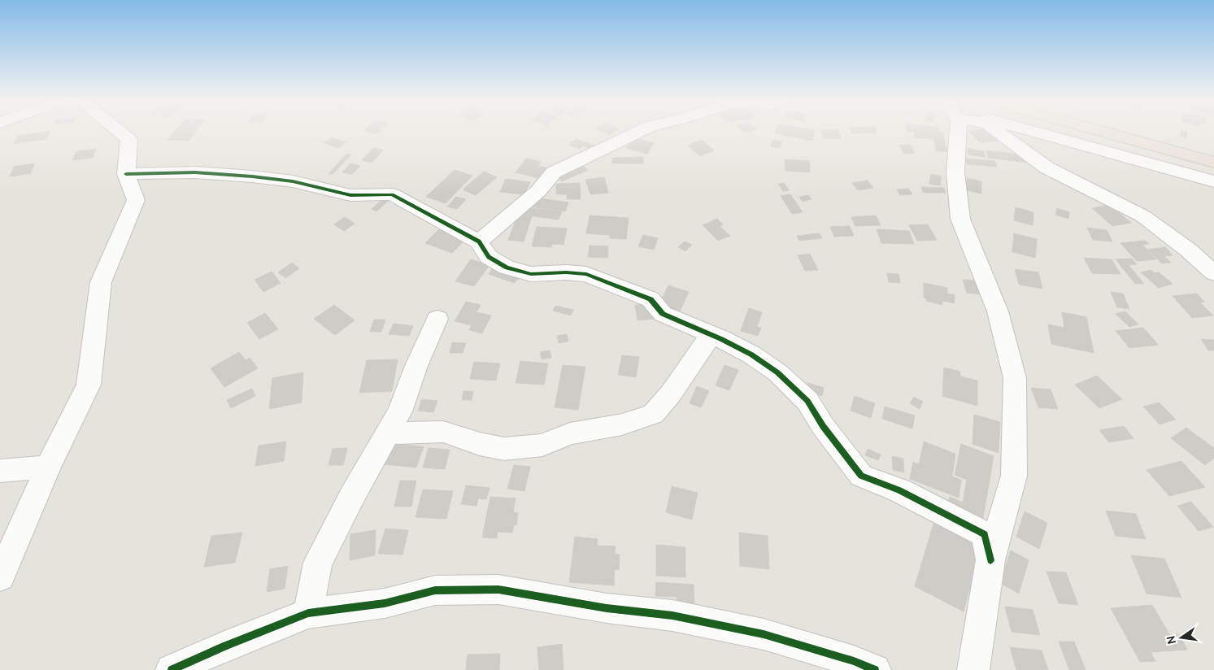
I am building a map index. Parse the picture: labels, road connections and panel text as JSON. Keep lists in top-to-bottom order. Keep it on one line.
{"north":"left"}
